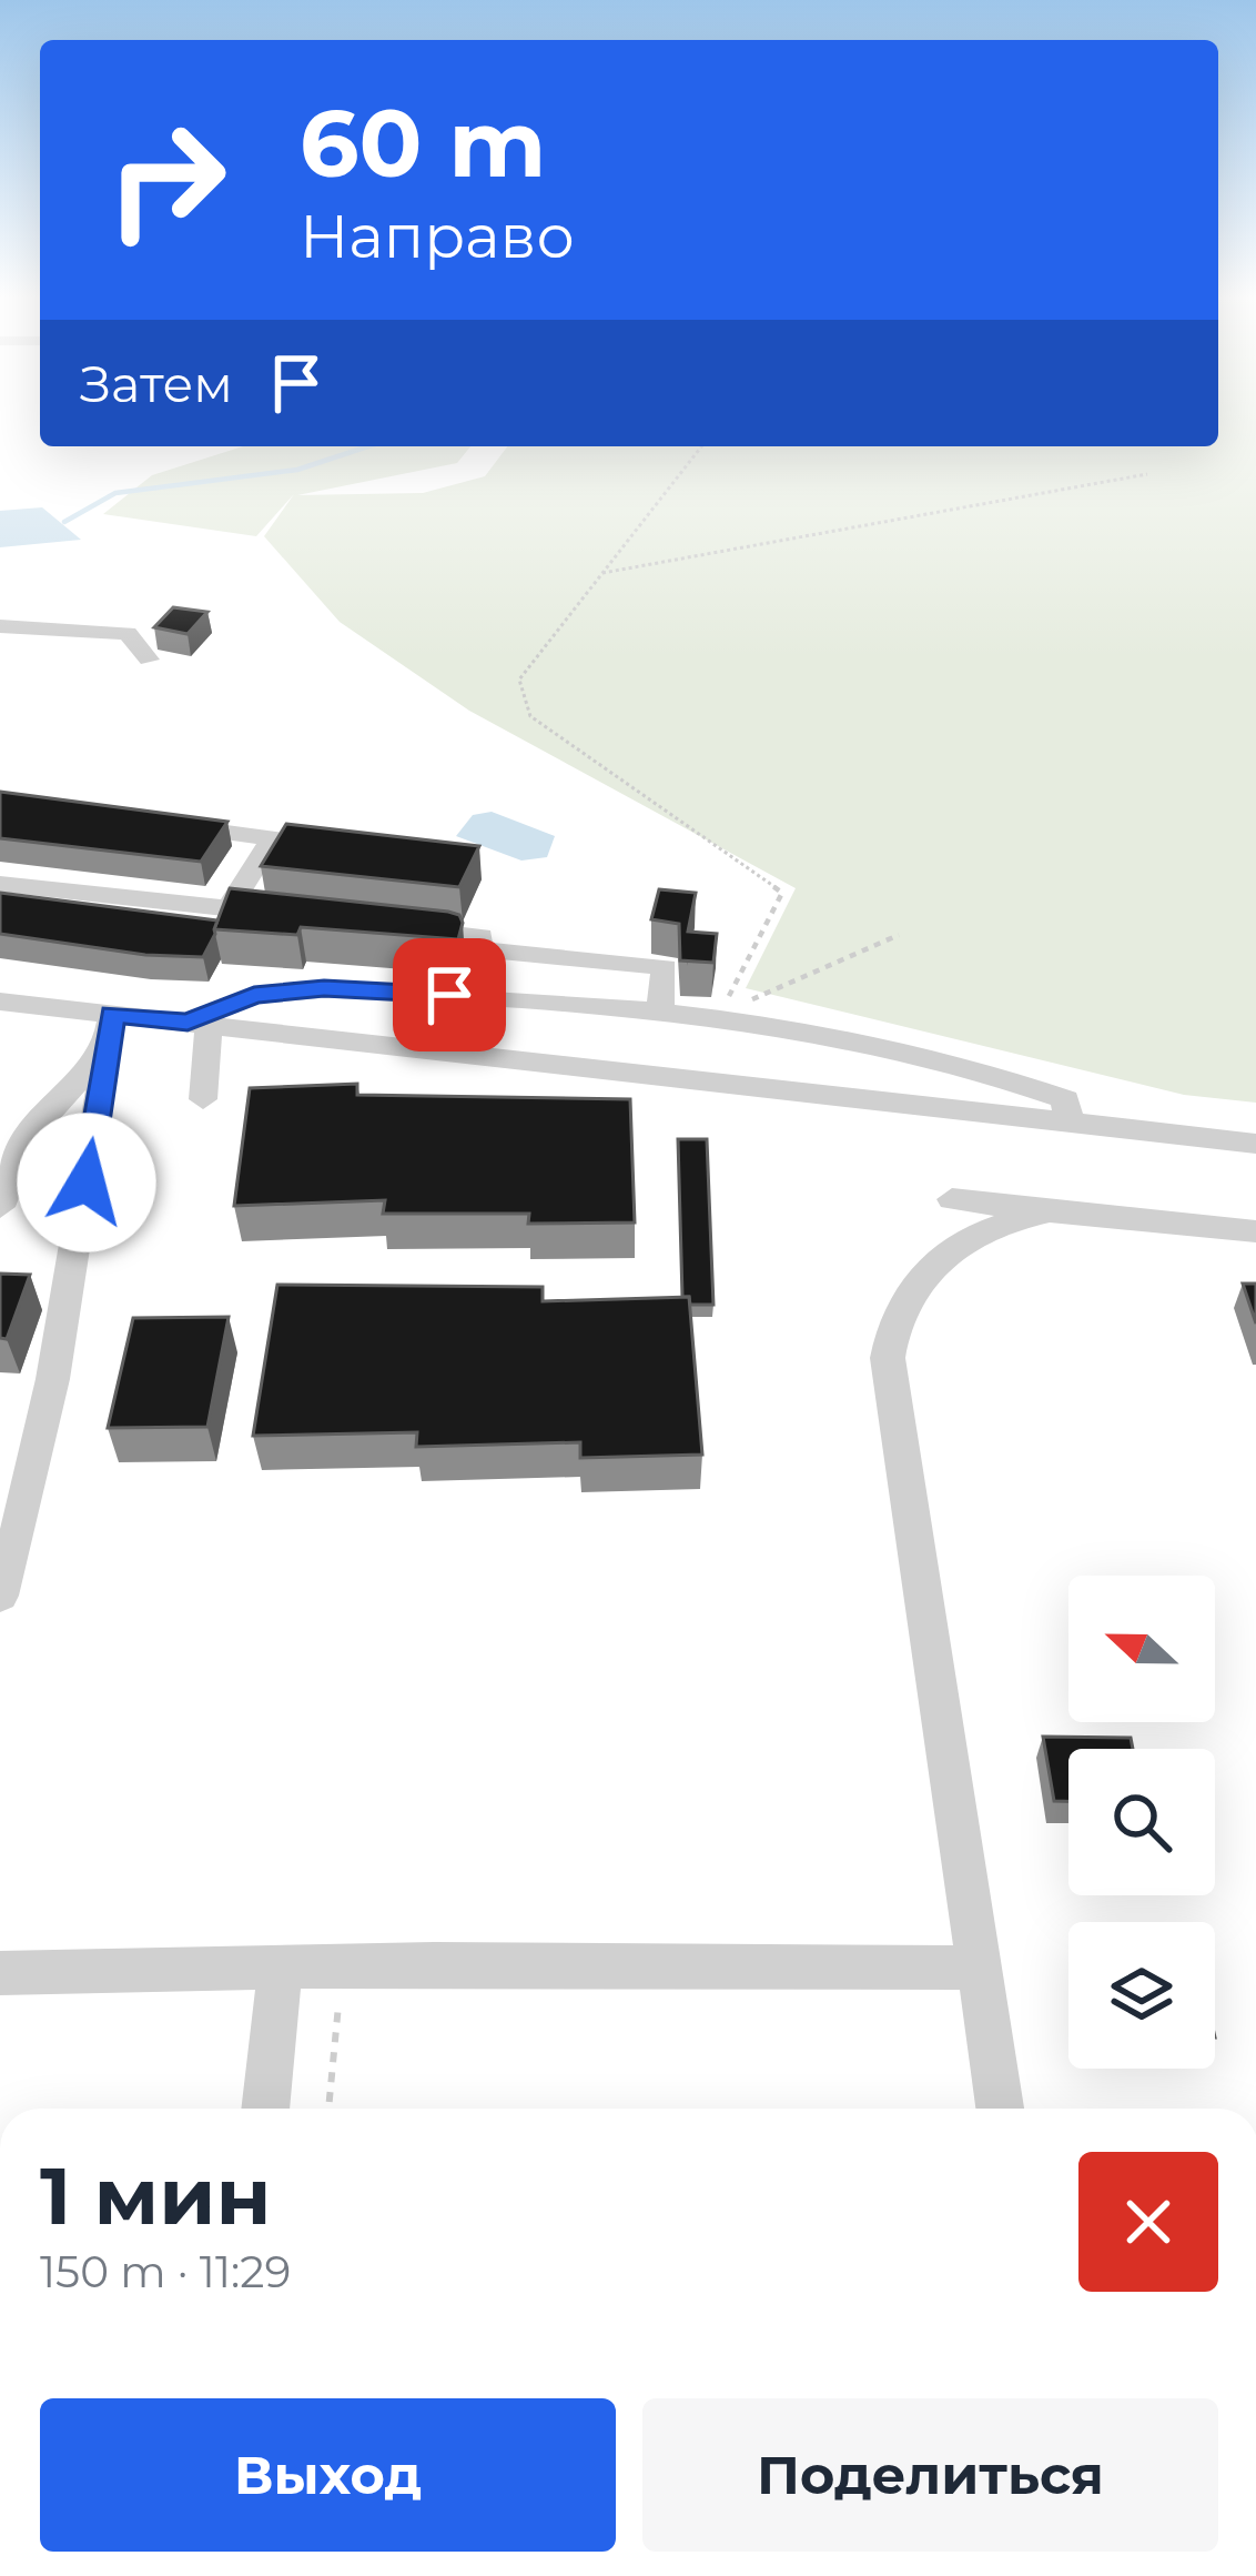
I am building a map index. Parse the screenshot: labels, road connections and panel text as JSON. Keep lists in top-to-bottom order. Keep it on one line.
{"north":"left","page":{"turn":["60 m","Направо"],"then":"Затем","heading":["1 мин","150 m · 11:29"],"buttons":["Выход","Поделиться"]}}
